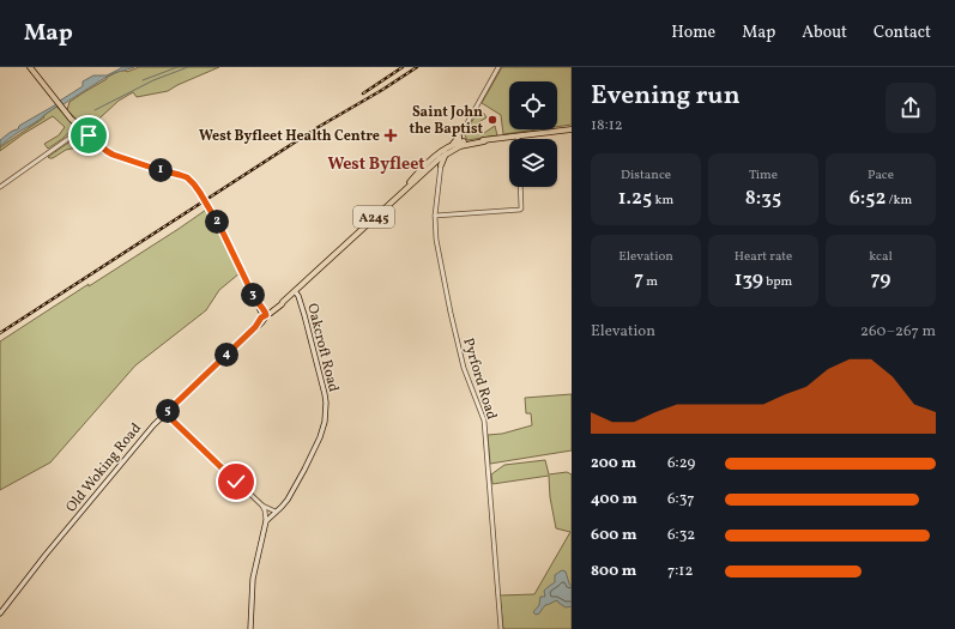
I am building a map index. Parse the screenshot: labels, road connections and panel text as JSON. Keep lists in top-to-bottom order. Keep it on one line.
{"streets":{"main road":["A245","Oakcroft Road","Old Woking Road"],"street":["Pyrford Road"]},"crossings":[["A245","Old Woking Road"],["Oakcroft Road","Old Woking Road"]],"districts":["West Byfleet"],"places":{"other":["Saint John the Baptist"],"health":["West Byfleet Health Centre"]},"page":{"header":"Map","nav":["Home","Map","About","Contact"],"heading":["Evening run","18:12"],"stats":[["Distance","1.25 km"],["Time","8:35"],["Pace","6:52 /km"],["Elevation","7 m"],["Heart rate","139 bpm"],["kcal","79"]],"pins":["1","2","3","4","5"],"chart":["Elevation","260–267 m"],"list":[{"name":"200 m","note":"6:29"},{"name":"400 m","note":"6:37"},{"name":"600 m","note":"6:32"},{"name":"800 m","note":"7:12"}]}}
